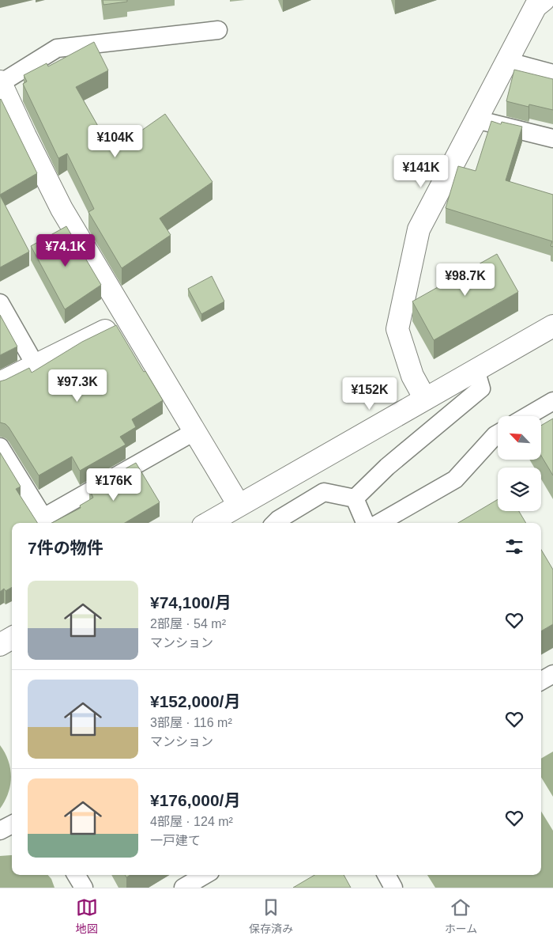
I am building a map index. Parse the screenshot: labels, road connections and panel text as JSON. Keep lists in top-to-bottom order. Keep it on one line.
{"north":"top left","page":{"price":["¥104K","¥141K","¥74.1K","¥98.7K","¥97.3K","¥152K","¥176K"],"heading":"7件の物件","list":[{"name":"¥74,100/月","note":"2部屋 · 54 m² · マンション"},{"name":"¥152,000/月","note":"3部屋 · 116 m² · マンション"},{"name":"¥176,000/月","note":"4部屋 · 124 m² · 一戸建て"}],"tabs":["地図","保存済み","ホーム"]}}
